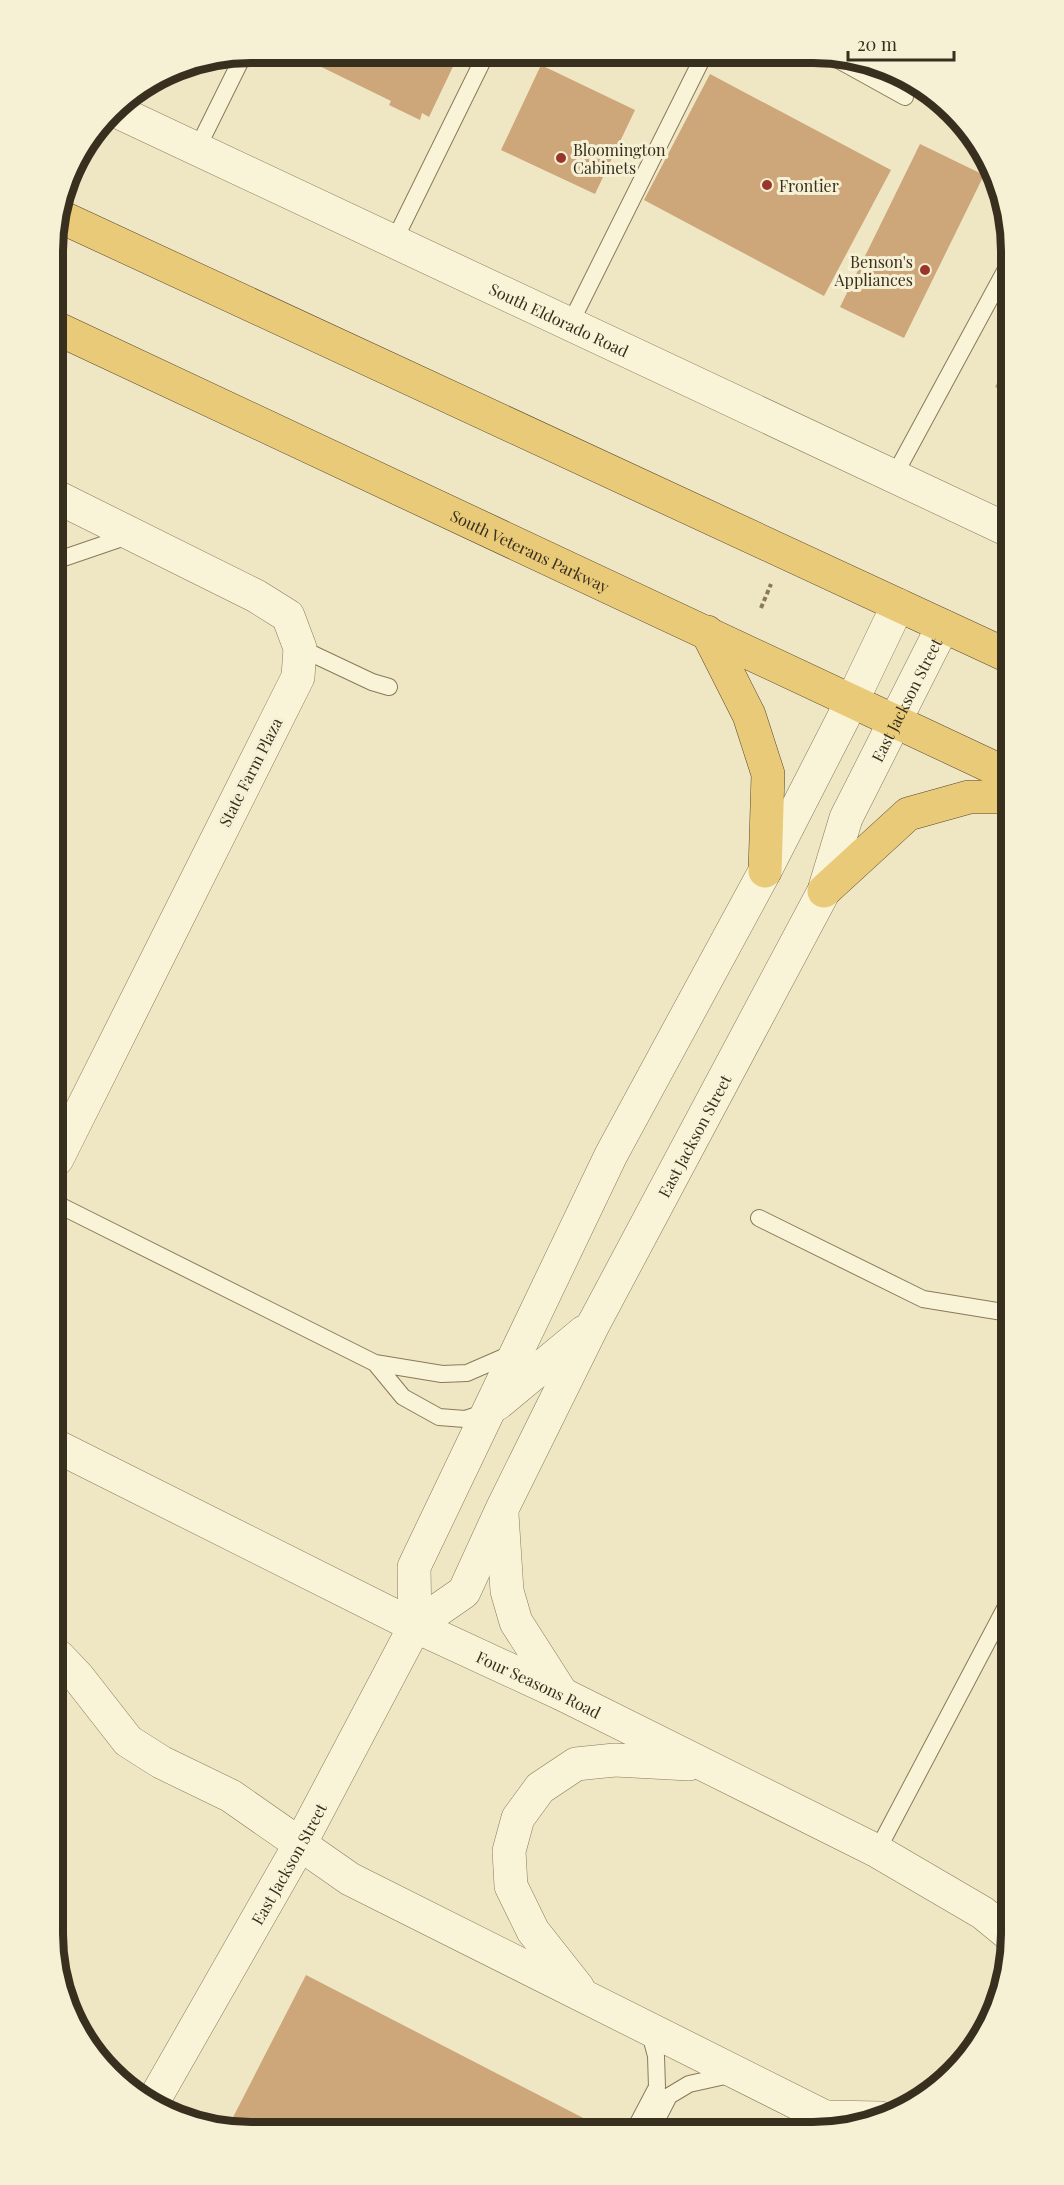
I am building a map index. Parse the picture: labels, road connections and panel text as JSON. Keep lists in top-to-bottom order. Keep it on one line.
{"streets":{"highway":["South Veterans Parkway"],"street":["South Eldorado Road","East Jackson Street","State Farm Plaza","Four Seasons Road"]},"crossings":[["South Veterans Parkway","East Jackson Street"],["East Jackson Street","Four Seasons Road"]],"places":["Bloomington Cabinets","Frontier","Benson's Appliances"],"scale_bar":"20 m"}
